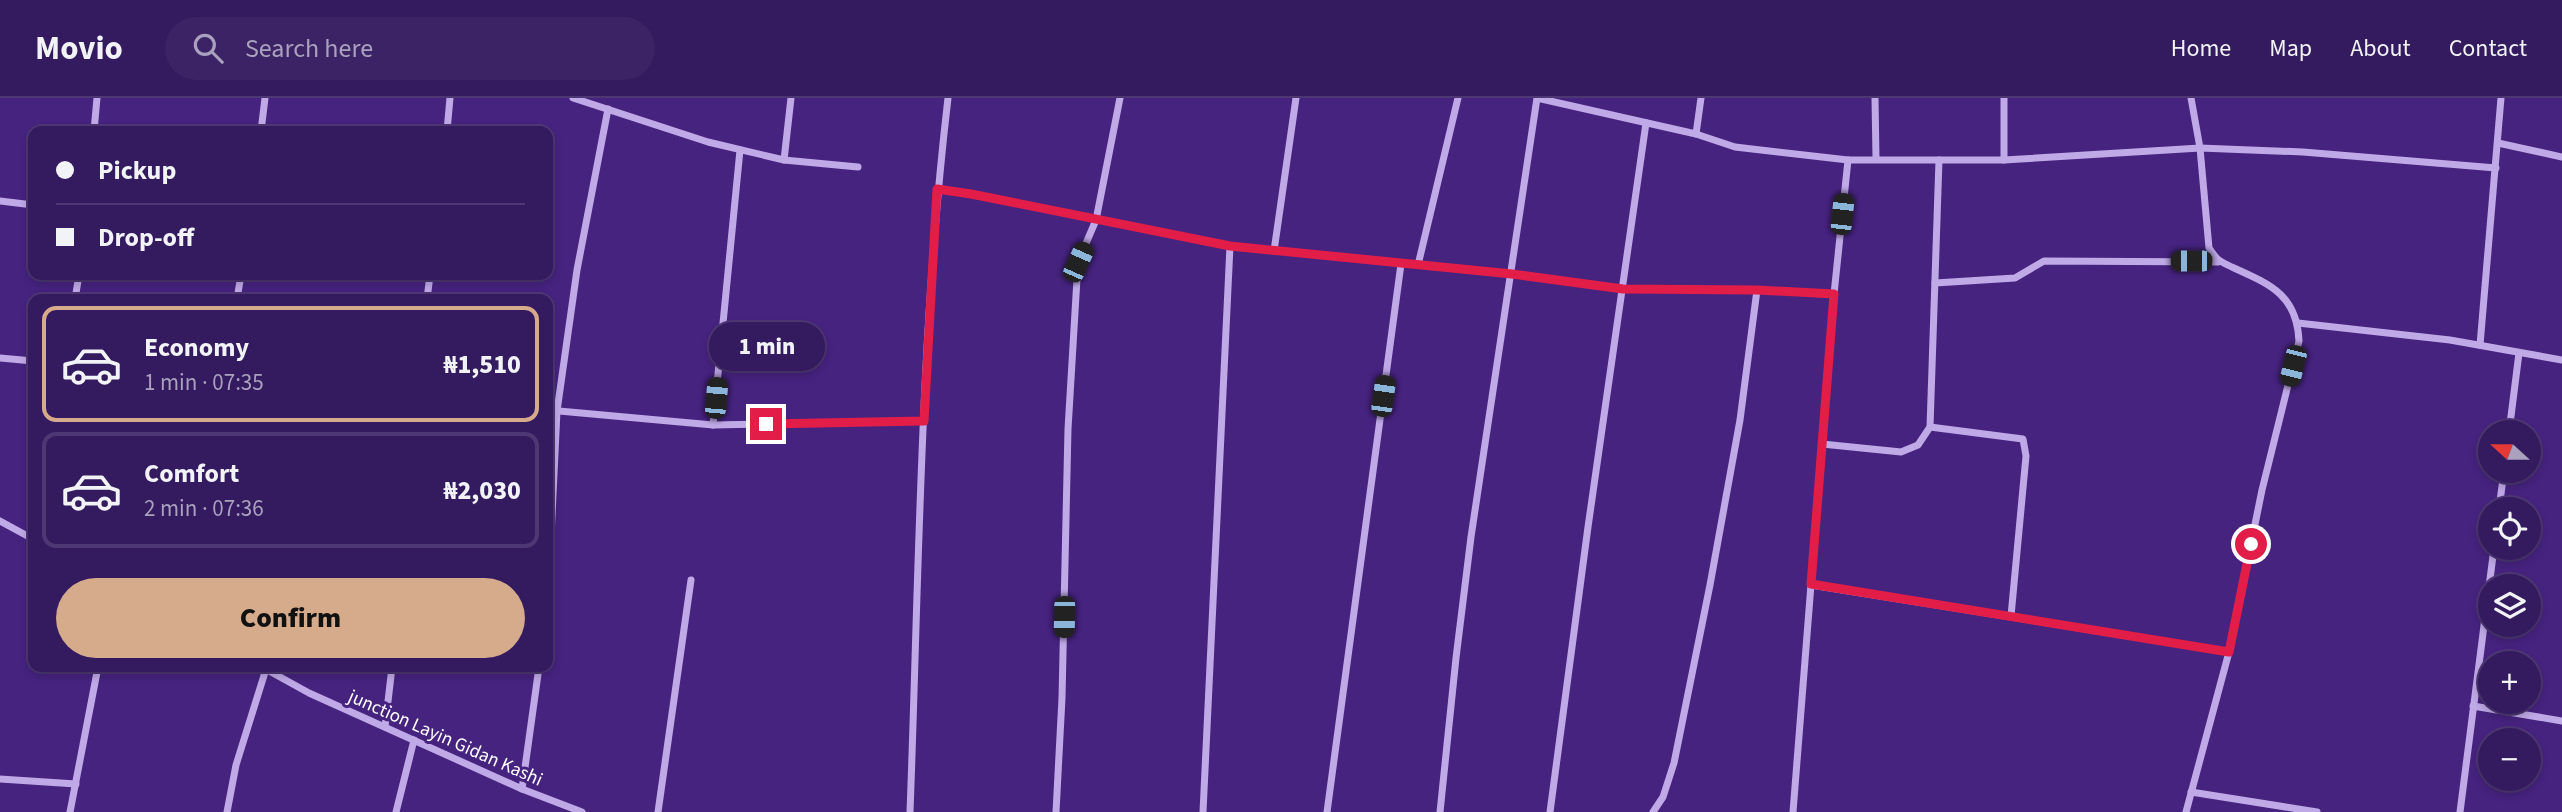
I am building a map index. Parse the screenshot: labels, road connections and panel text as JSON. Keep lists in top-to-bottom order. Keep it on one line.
{"streets":{"street":["junction Layin Gidan Kashi"]},"north":"left","page":{"header":"Movio","search":"Search here","nav":["Home","Map","About","Contact"],"banner":["Pickup","Drop-off"],"list":[{"name":"Economy","note":"1 min · 07:35","value":"₦1,510"},{"name":"Comfort","note":"2 min · 07:36","value":"₦2,030"}],"bubble":"1 min","map_buttons":["+","−"],"buttons":"Confirm"}}
